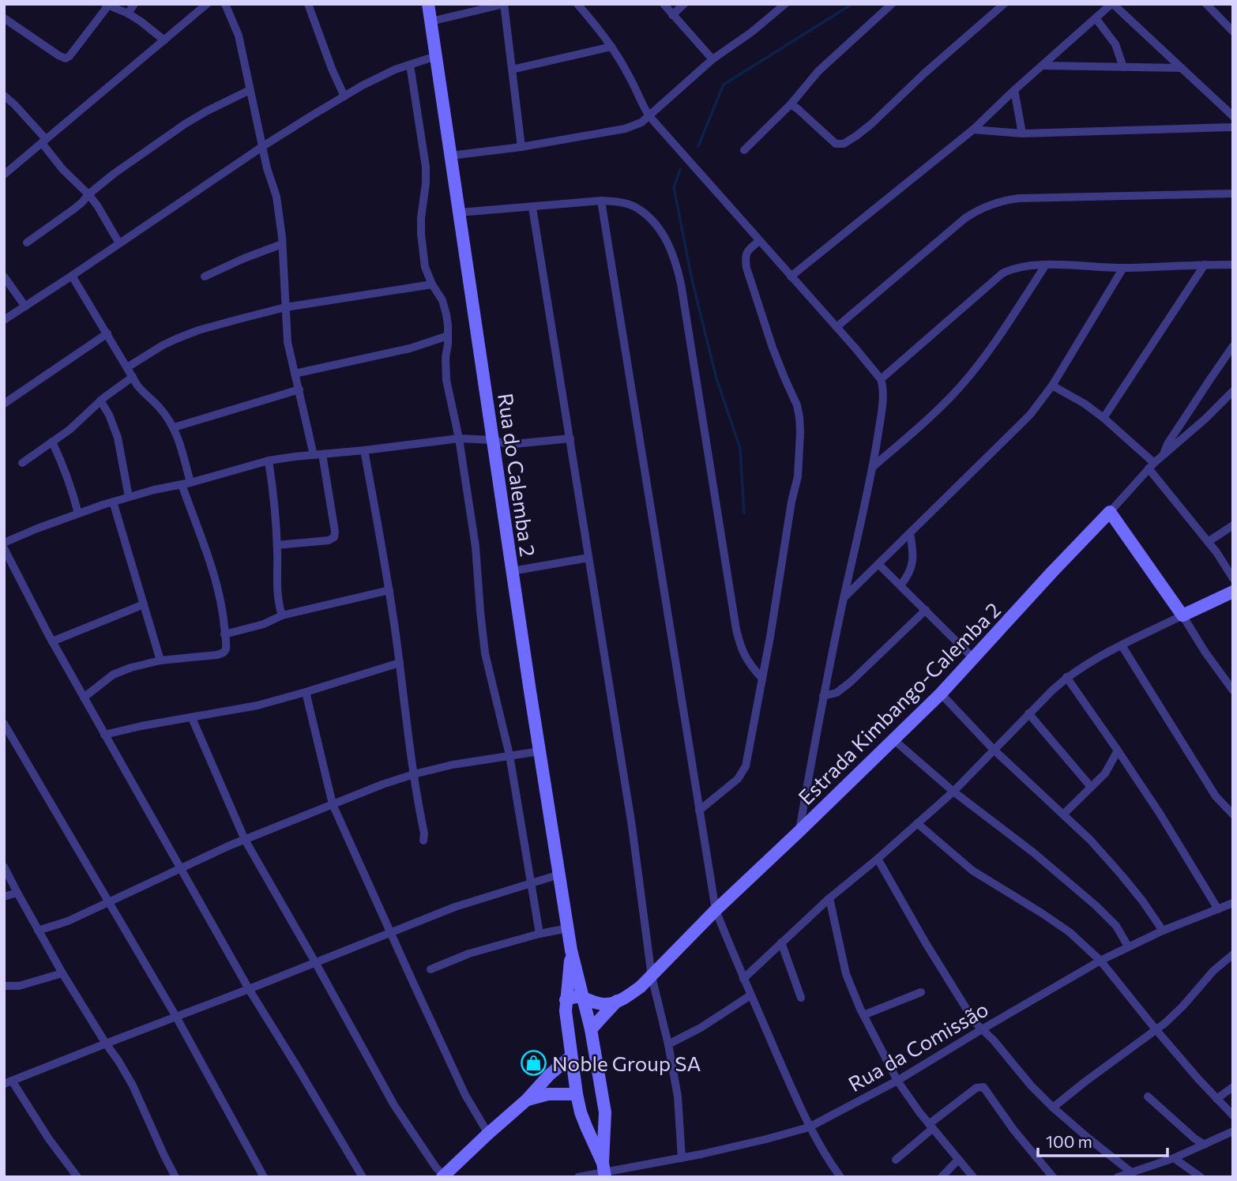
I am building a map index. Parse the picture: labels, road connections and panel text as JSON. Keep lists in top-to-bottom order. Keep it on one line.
{"streets":{"main road":["Rua do Calemba 2","Estrada Kimbango-Calemba 2"],"street":["Rua da Comissão"]},"crossings":[["Rua do Calemba 2","Estrada Kimbango-Calemba 2"],["Rua do Calemba 2","Rua da Comissão"]],"places":{"shop":["Noble Group SA"]},"scale_bar":"100 m"}
